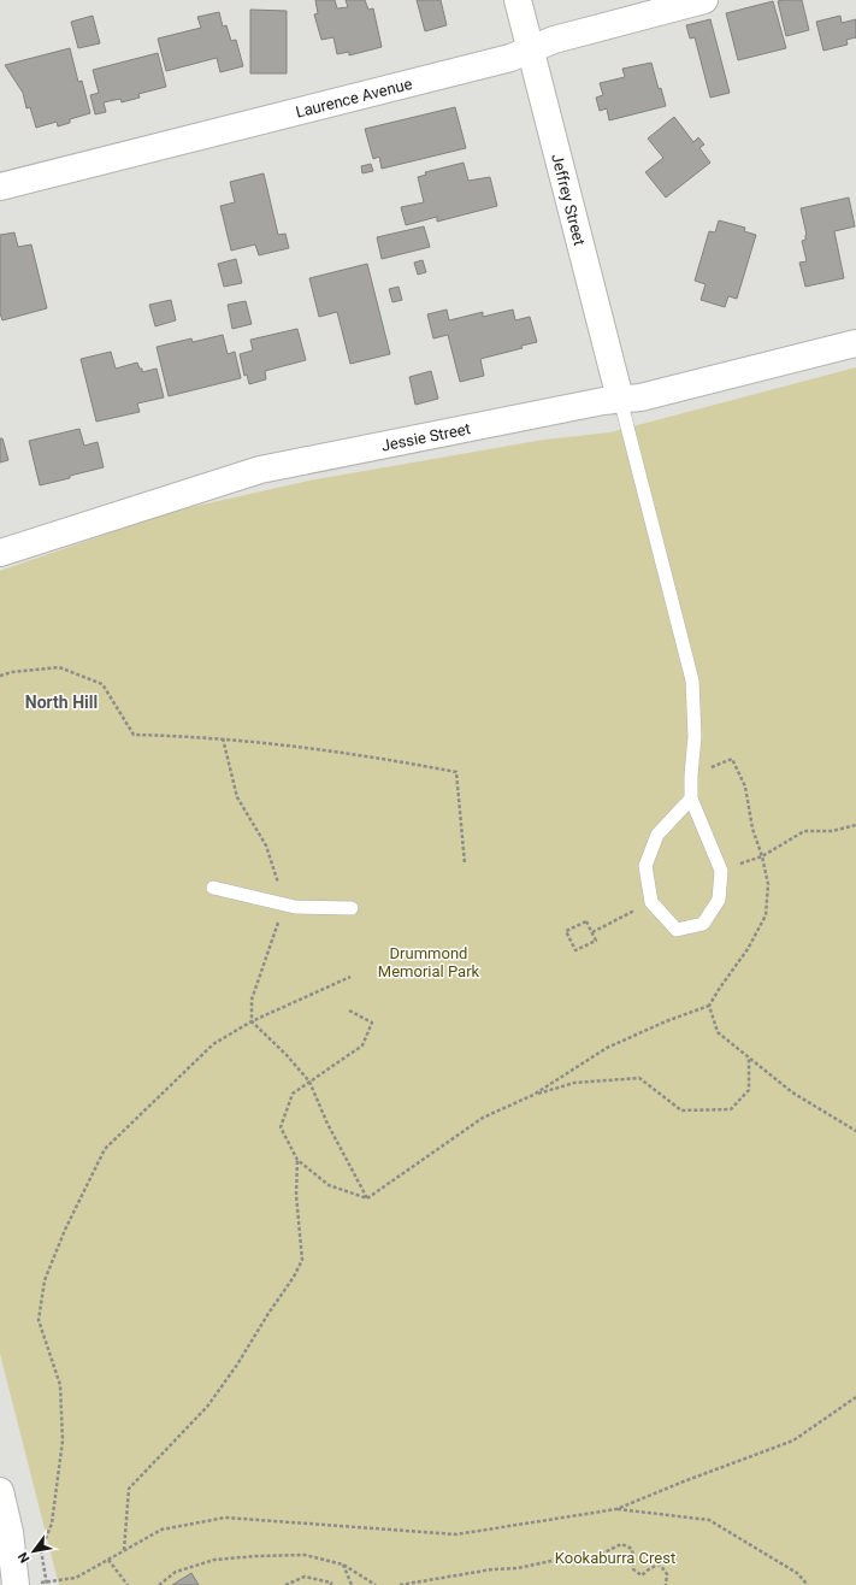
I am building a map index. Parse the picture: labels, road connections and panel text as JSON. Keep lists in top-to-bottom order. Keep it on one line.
{"streets":{"street":["Laurence Avenue","Jeffrey Street","Jessie Street"]},"crossings":[["Laurence Avenue","Jeffrey Street"],["Jeffrey Street","Jessie Street"]],"districts":["North Hill"],"parks":["Drummond Memorial Park","Kookaburra Crest"],"north":"bottom left"}
